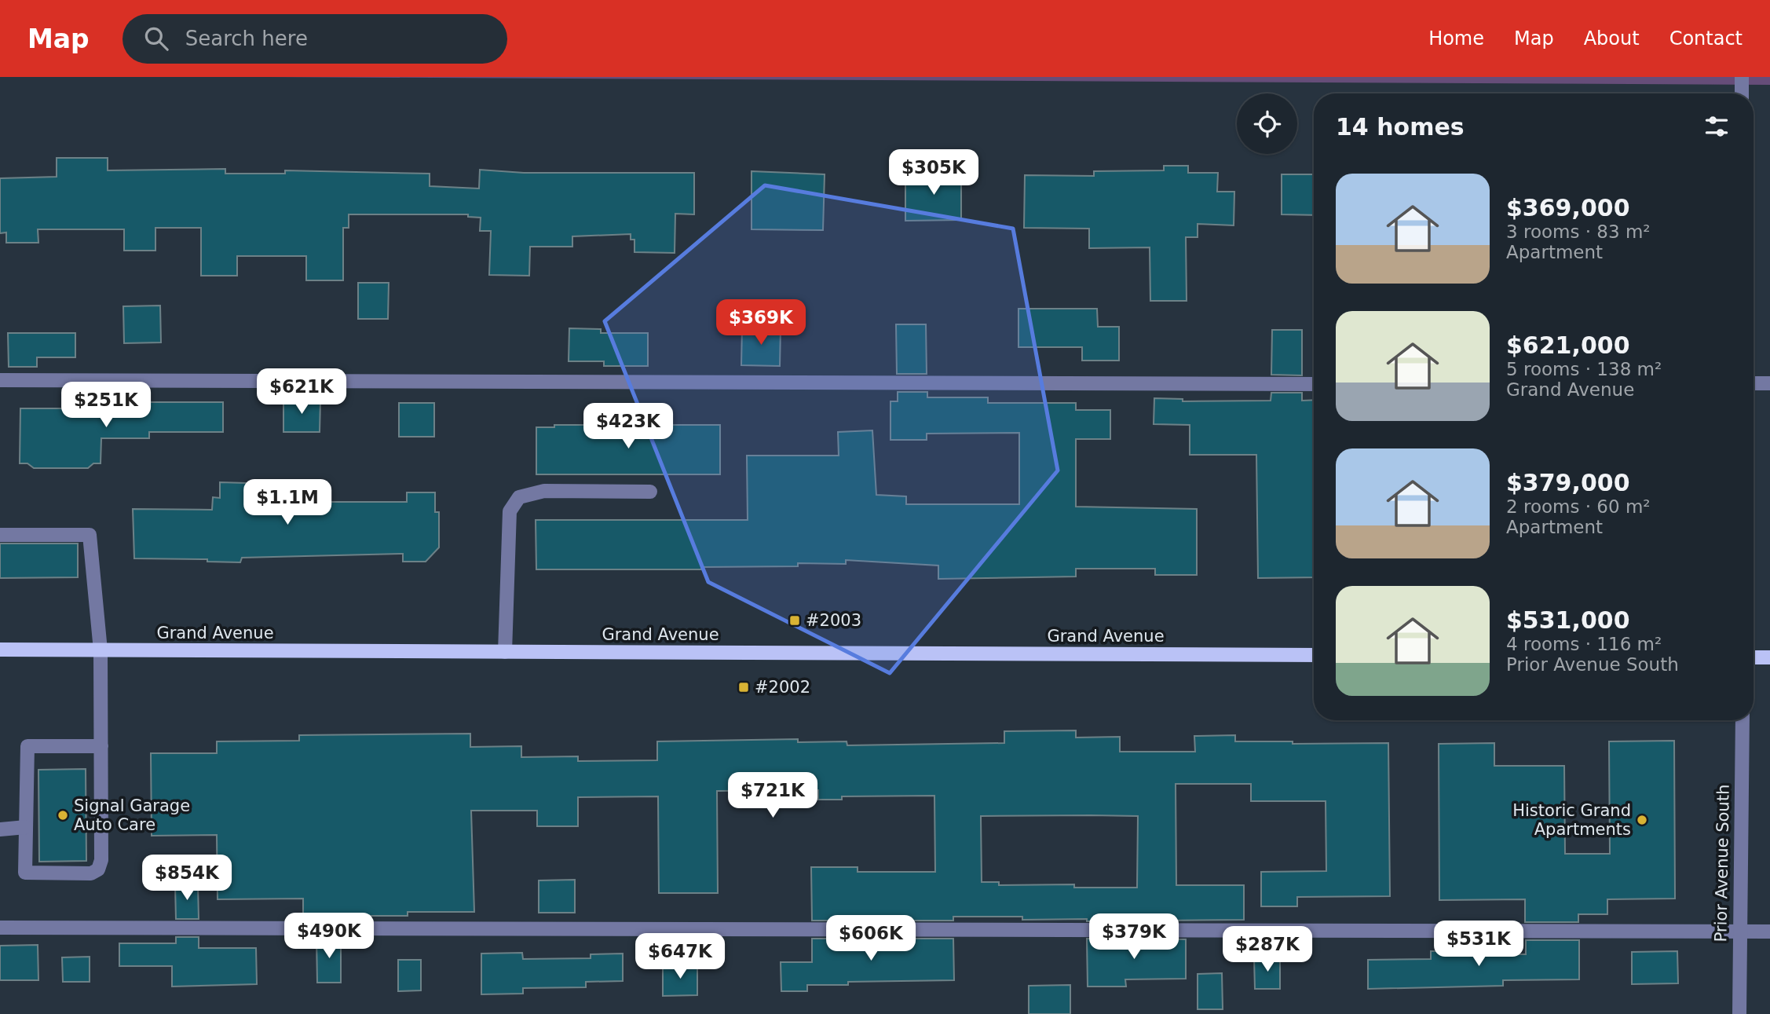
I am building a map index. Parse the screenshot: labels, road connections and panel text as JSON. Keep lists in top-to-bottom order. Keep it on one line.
{"streets":{"main road":["Grand Avenue"],"street":["Prior Avenue South"]},"places":{"transit":["#2003","#2002"],"other":["Signal Garage Auto Care","Historic Grand Apartments"]},"page":{"header":"Map","search":"Search here","nav":["Home","Map","About","Contact"],"heading":"14 homes","price":["$305K","$369K","$621K","$251K","$423K","$1.1M","$721K","$854K","$490K","$379K","$606K","$531K","$287K","$647K"],"list":[{"name":"$369,000","note":"3 rooms · 83 m² · Apartment"},{"name":"$621,000","note":"5 rooms · 138 m² · Grand Avenue"},{"name":"$379,000","note":"2 rooms · 60 m² · Apartment"},{"name":"$531,000","note":"4 rooms · 116 m² · Prior Avenue South"}]}}
